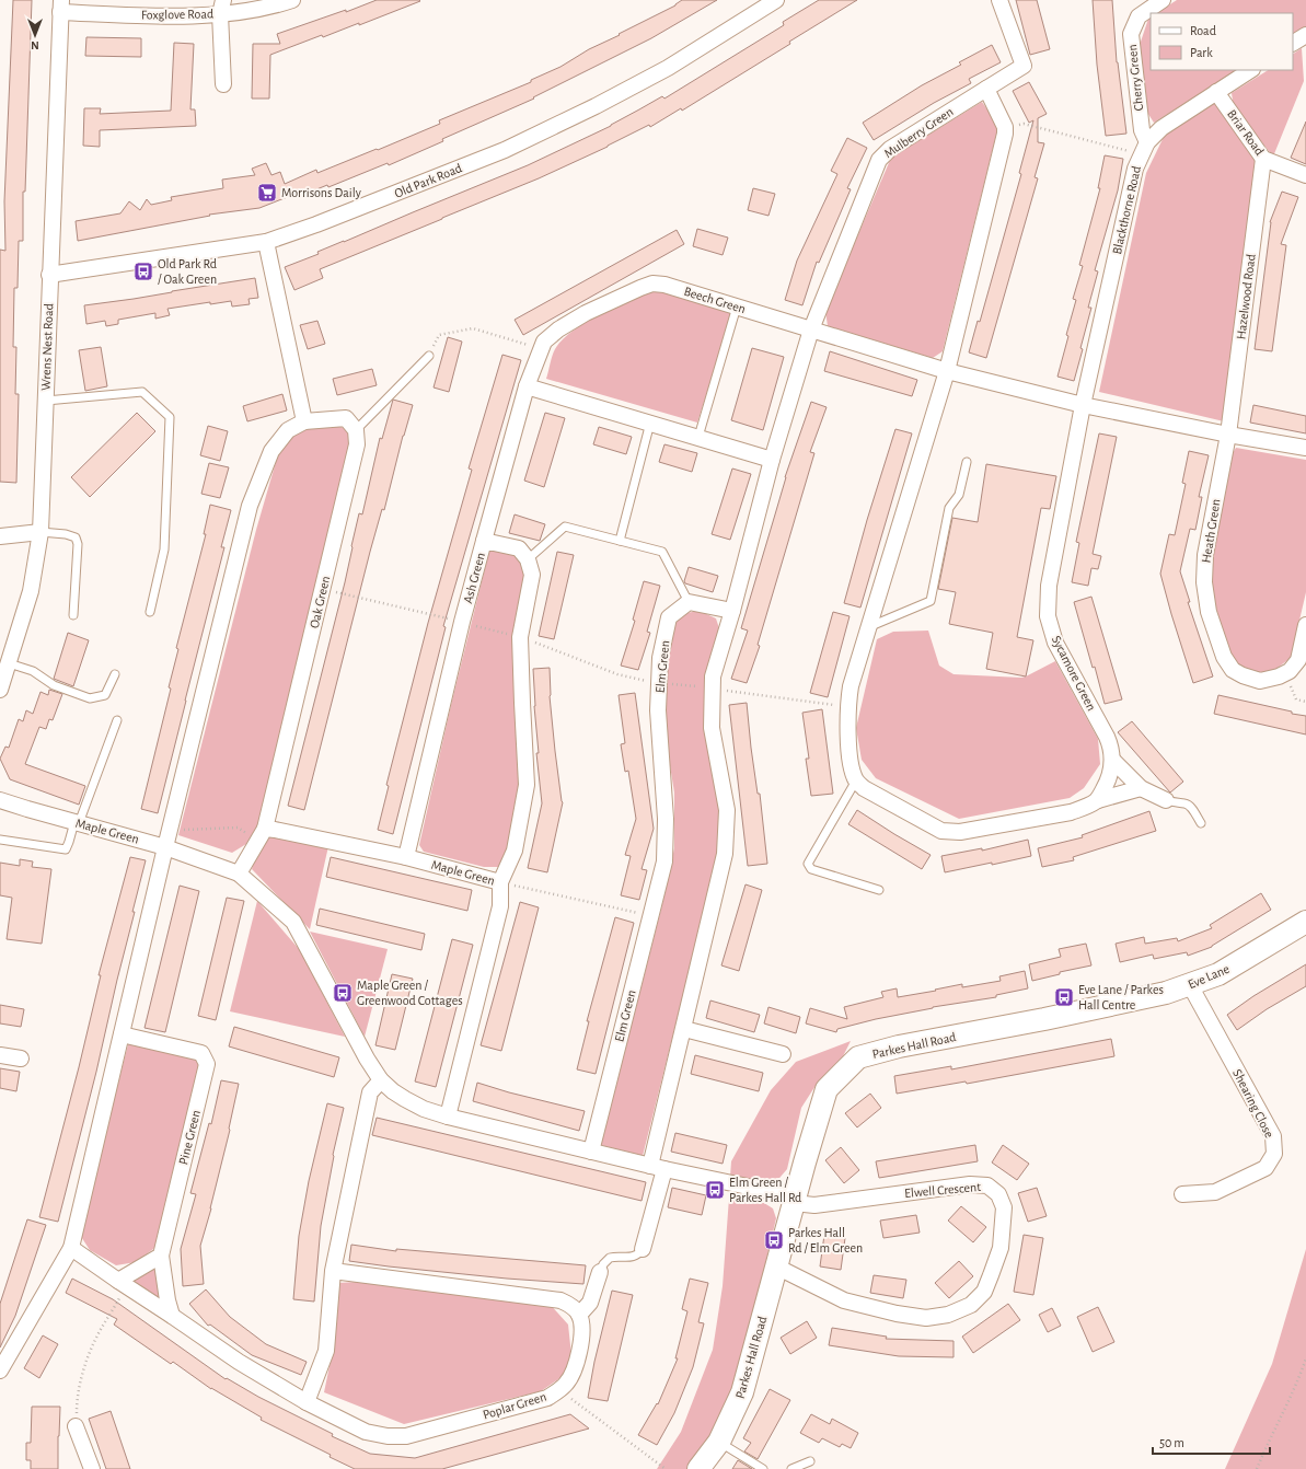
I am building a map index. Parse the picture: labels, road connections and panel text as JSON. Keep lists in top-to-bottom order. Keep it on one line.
{"streets":{"street":["Foxglove Road","Cherry Green","Mulberry Green","Briar Road","Old Park Road","Blackthorne Road","Hazelwood Road","Beech Green","Wrens Nest Road","Heath Green","Ash Green","Oak Green","Elm Green","Sycamore Green","Maple Green","Eve Lane","Parkes Hall Road","Shearing Close","Pine Green","Elwell Crescent","Poplar Green"]},"crossings":[["Foxglove Road","Wrens Nest Road"],["Cherry Green","Blackthorne Road"],["Mulberry Green","Beech Green"],["Briar Road","Blackthorne Road"],["Briar Road","Hazelwood Road"],["Old Park Road","Wrens Nest Road"],["Blackthorne Road","Sycamore Green"],["Hazelwood Road","Heath Green"],["Beech Green","Ash Green"],["Ash Green","Maple Green"],["Oak Green","Maple Green"],["Elm Green","Maple Green"],["Eve Lane","Parkes Hall Road"],["Eve Lane","Shearing Close"],["Parkes Hall Road","Elwell Crescent"]],"places":{"supermarket":["Morrisons Daily"],"bus stop":["Old Park Rd / Oak Green","Maple Green / Greenwood Cottages","Eve Lane / Parkes Hall Centre","Elm Green / Parkes Hall Rd","Parkes Hall Rd / Elm Green"]},"legend":["Road","Park"],"scale_bar":"50 m","north":"bottom"}
